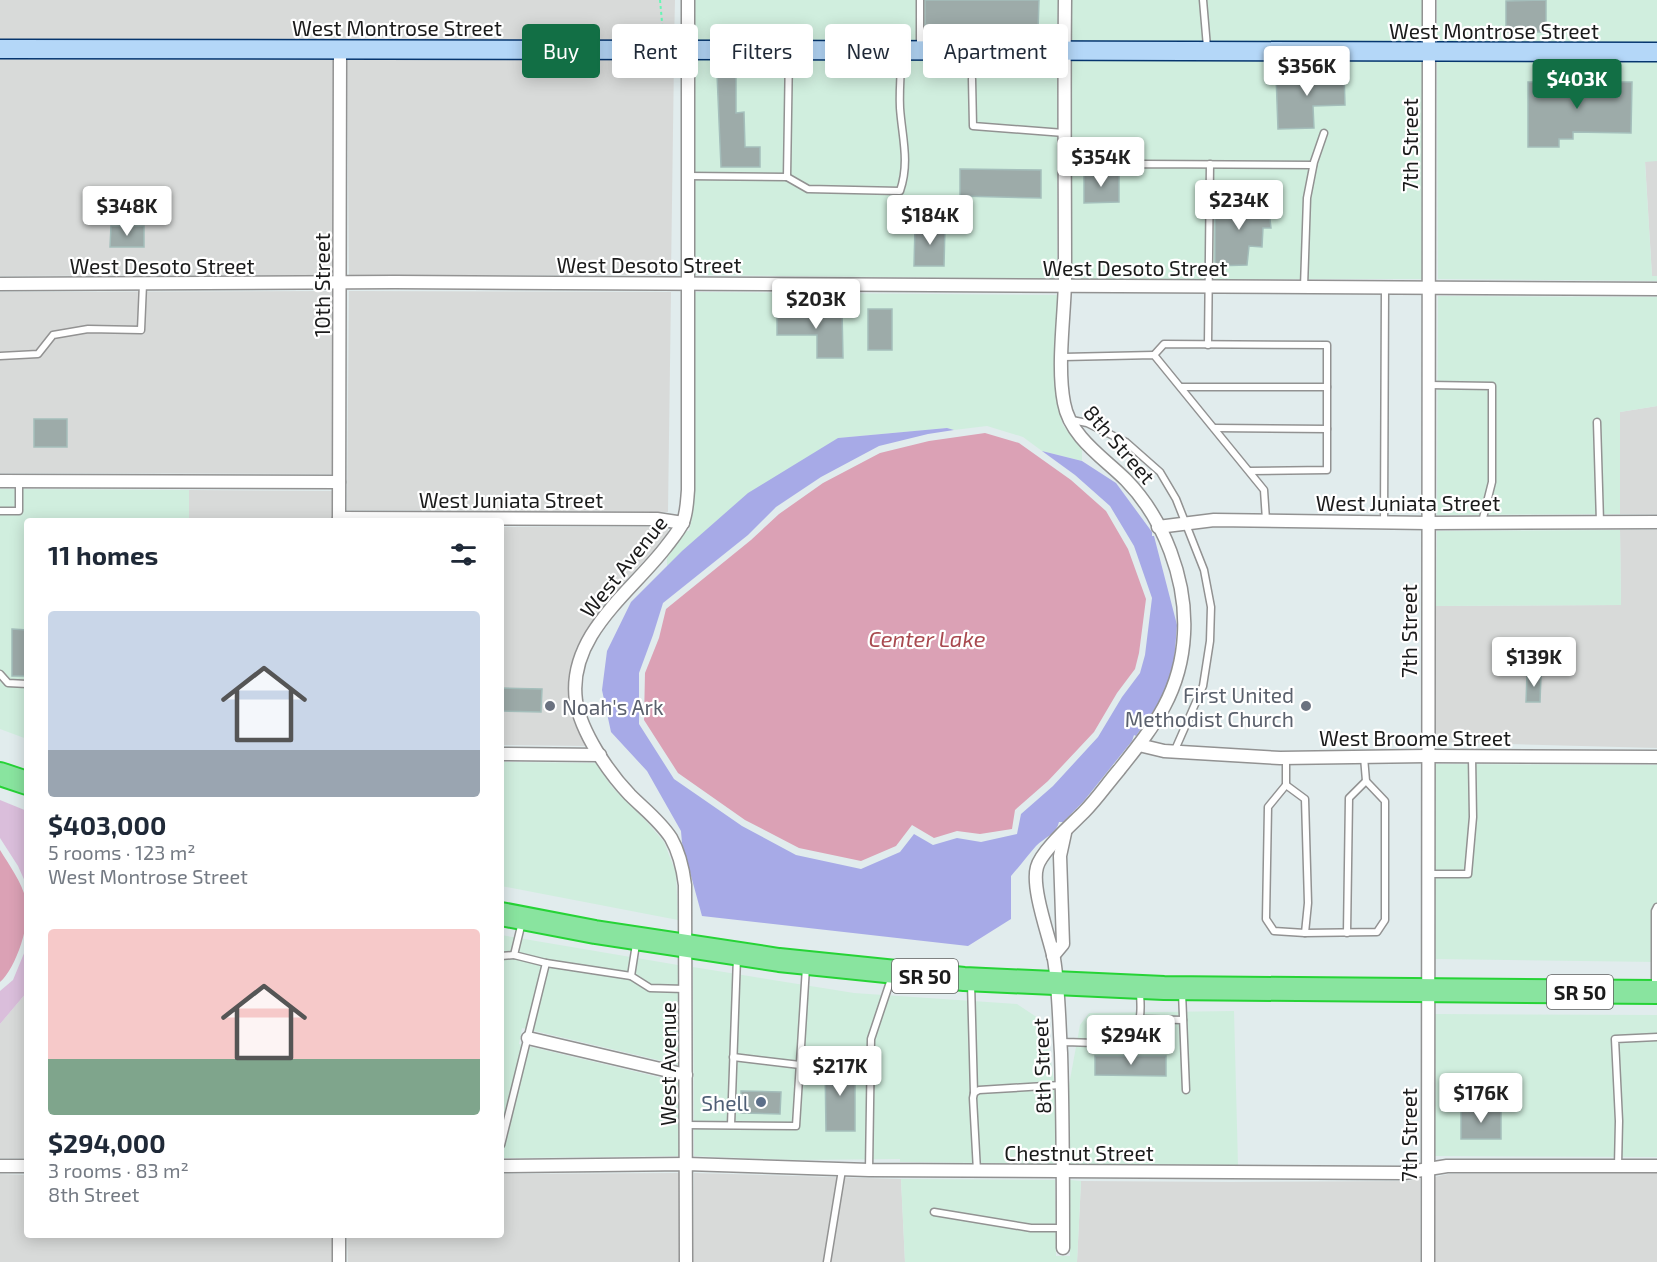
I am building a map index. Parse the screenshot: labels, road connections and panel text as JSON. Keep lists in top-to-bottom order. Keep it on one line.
{"streets":{"highway":["SR 50"],"street":["West Montrose Street","7th Street","West Desoto Street","10th Street","8th Street","West Juniata Street","West Avenue","West Broome Street","Chestnut Street"]},"crossings":[["West Montrose Street","7th Street"],["West Montrose Street","10th Street"],["7th Street","West Desoto Street"],["7th Street","West Juniata Street"],["7th Street","West Broome Street"],["7th Street","SR 50"],["7th Street","Chestnut Street"],["West Desoto Street","10th Street"],["West Desoto Street","8th Street"],["West Desoto Street","West Avenue"],["8th Street","West Juniata Street"],["8th Street","West Broome Street"],["8th Street","SR 50"],["8th Street","Chestnut Street"],["West Juniata Street","West Avenue"],["West Avenue","SR 50"],["West Avenue","Chestnut Street"]],"water":["Center Lake"],"places":["Noah's Ark","First United Methodist Church","Shell"],"page":{"chip":["Buy","Rent","Filters","New","Apartment"],"price":["$356K","$403K","$354K","$234K","$348K","$184K","$203K","$139K","$294K","$217K","$176K"],"heading":"11 homes","list":[{"name":"$403,000","note":"5 rooms · 123 m² · West Montrose Street"},{"name":"$294,000","note":"3 rooms · 83 m² · 8th Street"}]}}
